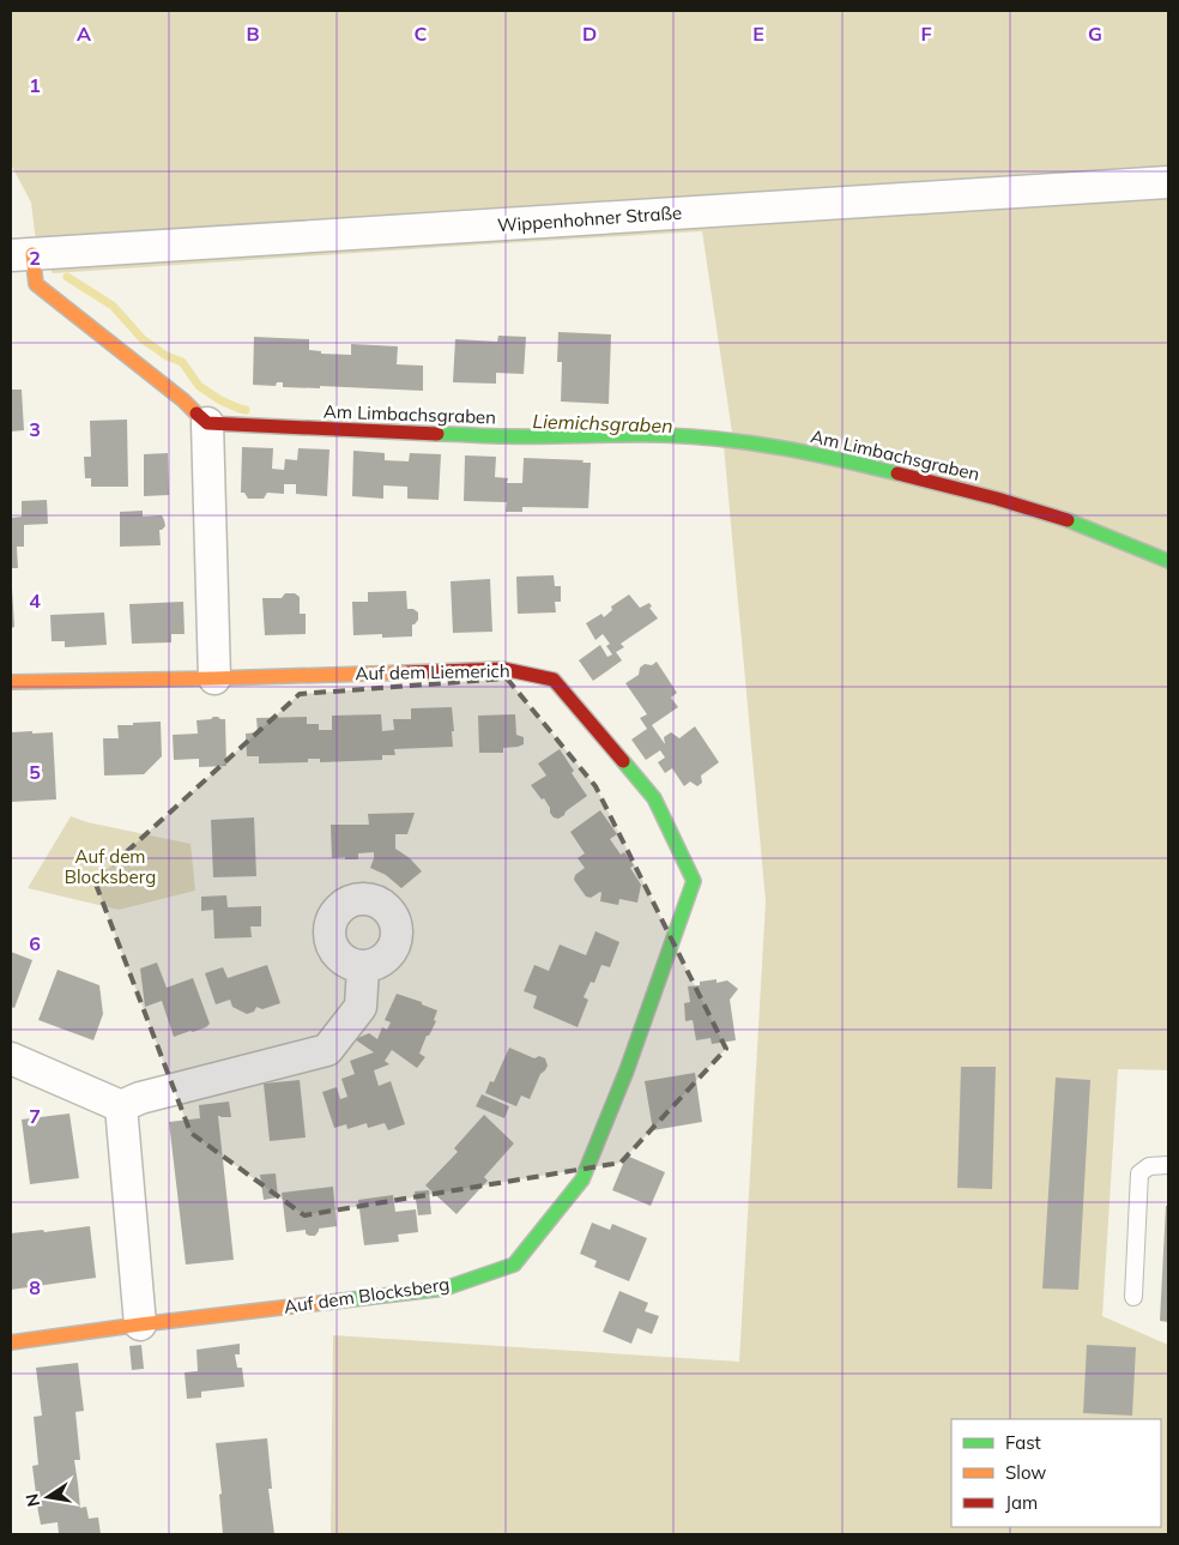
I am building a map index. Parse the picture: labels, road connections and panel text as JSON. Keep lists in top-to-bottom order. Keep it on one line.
{"streets":{"street":["Wippenhohner Straße","Am Limbachsgraben","Auf dem Liemerich","Auf dem Blocksberg"]},"crossings":[["Auf dem Liemerich","Auf dem Blocksberg"]],"water":["Liemichsgraben"],"parks":["Auf dem Blocksberg"],"legend":["Fast","Slow","Jam"],"north":"left","grid":{"columns":["A","B","C","D","E","F","G"],"rows":["1","2","3","4","5","6","7","8"]}}
